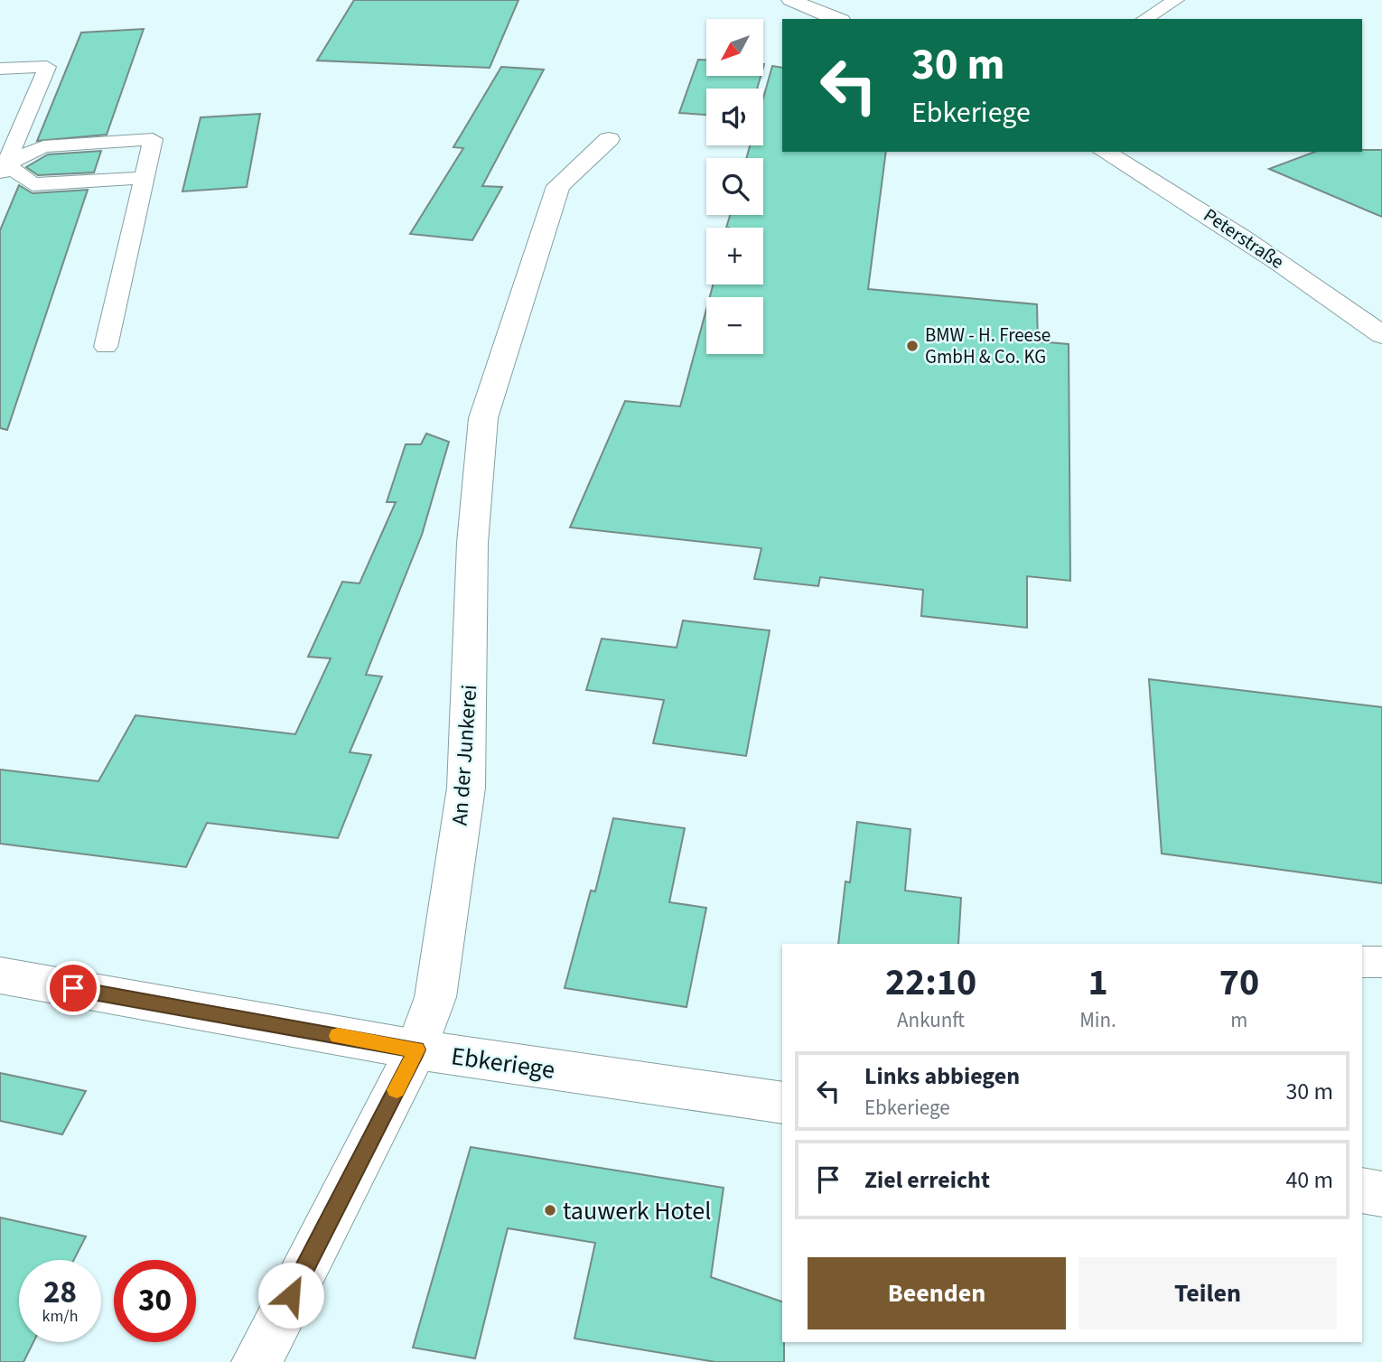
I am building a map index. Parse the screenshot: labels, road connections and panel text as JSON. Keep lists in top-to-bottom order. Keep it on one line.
{"streets":{"street":["Peterstraße","An der Junkerei","Ebkeriege"]},"crossings":[["An der Junkerei","Ebkeriege"]],"places":["BMW - H. Freese GmbH & Co. KG","tauwerk Hotel"],"north":"bottom left","page":{"map_buttons":["+","−"],"turn":["30 m","Ebkeriege"],"eta":["22:10","Ankunft","1","Min.","70","m"],"list":[{"name":"Links abbiegen","note":"Ebkeriege","value":"30 m"},{"name":"Ziel erreicht","value":"40 m"}],"buttons":["Beenden","Teilen"],"speed":"28 km/h","limit":"30"}}
